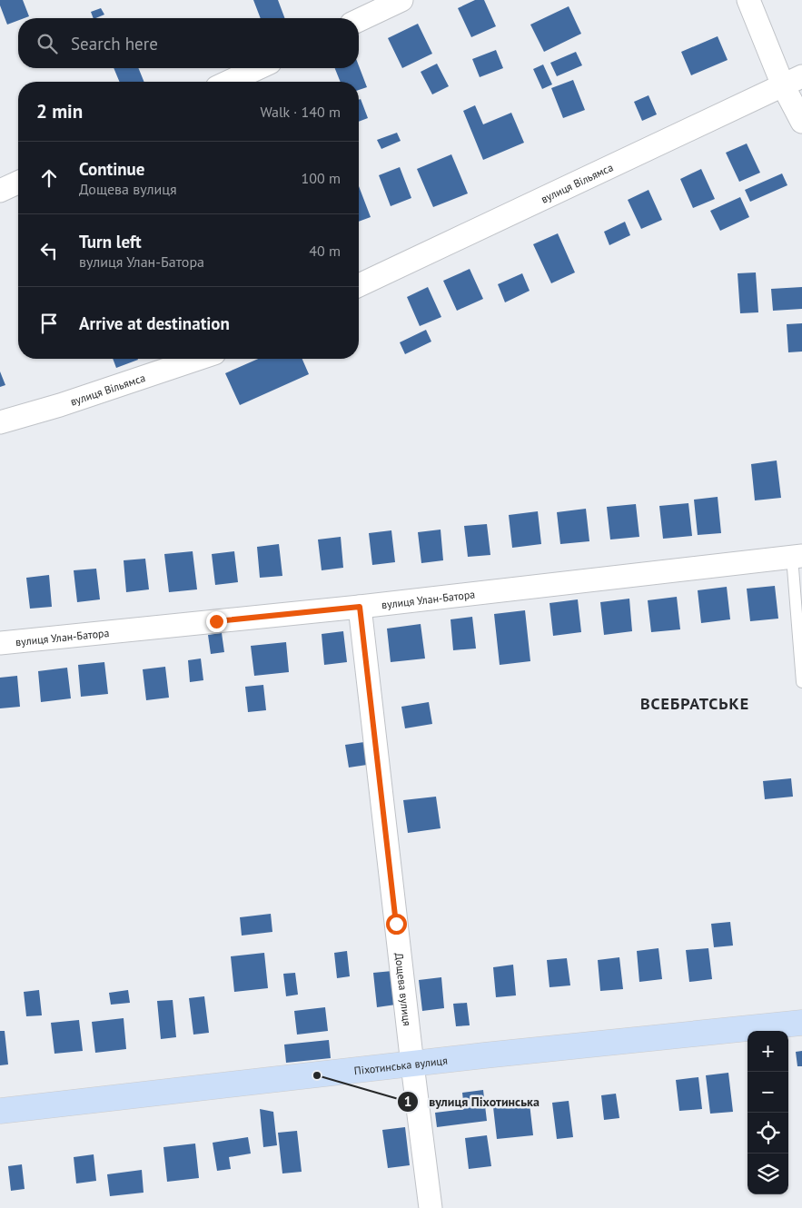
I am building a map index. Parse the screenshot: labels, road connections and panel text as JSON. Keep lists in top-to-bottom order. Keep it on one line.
{"streets":{"main road":["Піхотинська вулиця"],"street":["вулиця Вільямса","вулиця Улан-Батора","Дощева вулиця"]},"crossings":[["вулиця Улан-Батора","Дощева вулиця"],["Дощева вулиця","Піхотинська вулиця"]],"districts":["ВСЕБРАТСЬКЕ"],"places":["вулиця Піхотинська"],"page":{"search":"Search here","heading":["2 min","Walk · 140 m"],"list":[["Continue","Дощева вулиця","100 m"],["Turn left","вулиця Улан-Батора","40 m"],"Arrive at destination"],"map_buttons":["+","−"]}}
